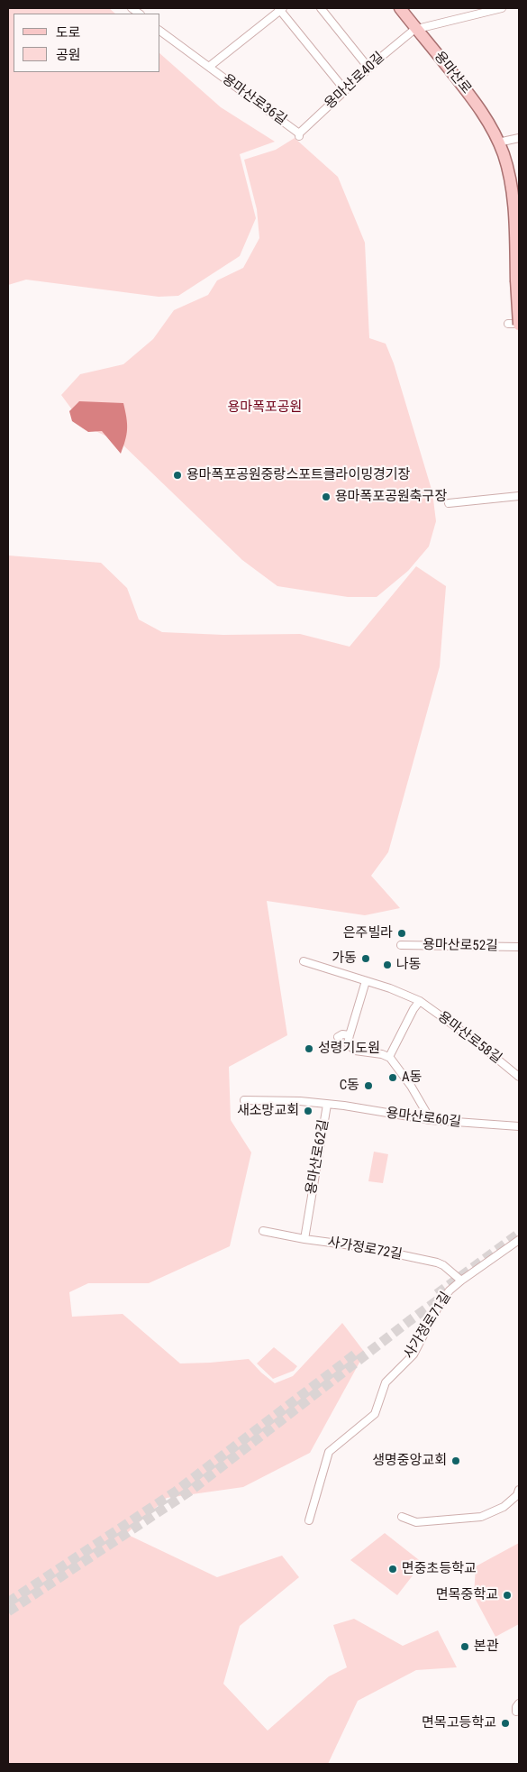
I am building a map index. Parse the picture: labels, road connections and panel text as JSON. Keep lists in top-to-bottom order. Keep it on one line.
{"streets":{"main road":["용마산로"],"street":["용마산로40길","용마산로36길","용마산로52길","용마산로58길","용마산로60길","용마산로62길","사가정로72길","사가정로71길"]},"crossings":[["용마산로","용마산로40길"],["용마산로40길","용마산로36길"],["용마산로60길","용마산로62길"],["용마산로62길","사가정로72길"],["사가정로72길","사가정로71길"]],"parks":["용마폭포공원"],"places":["용마폭포공원중랑스포트클라이밍경기장","용마폭포공원축구장","은주빌라","가동","나동","성령기도원","A동","C동","새소망교회","생명중앙교회","면중초등학교","면목중학교","본관","면목고등학교"],"legend":["도로","공원"]}
